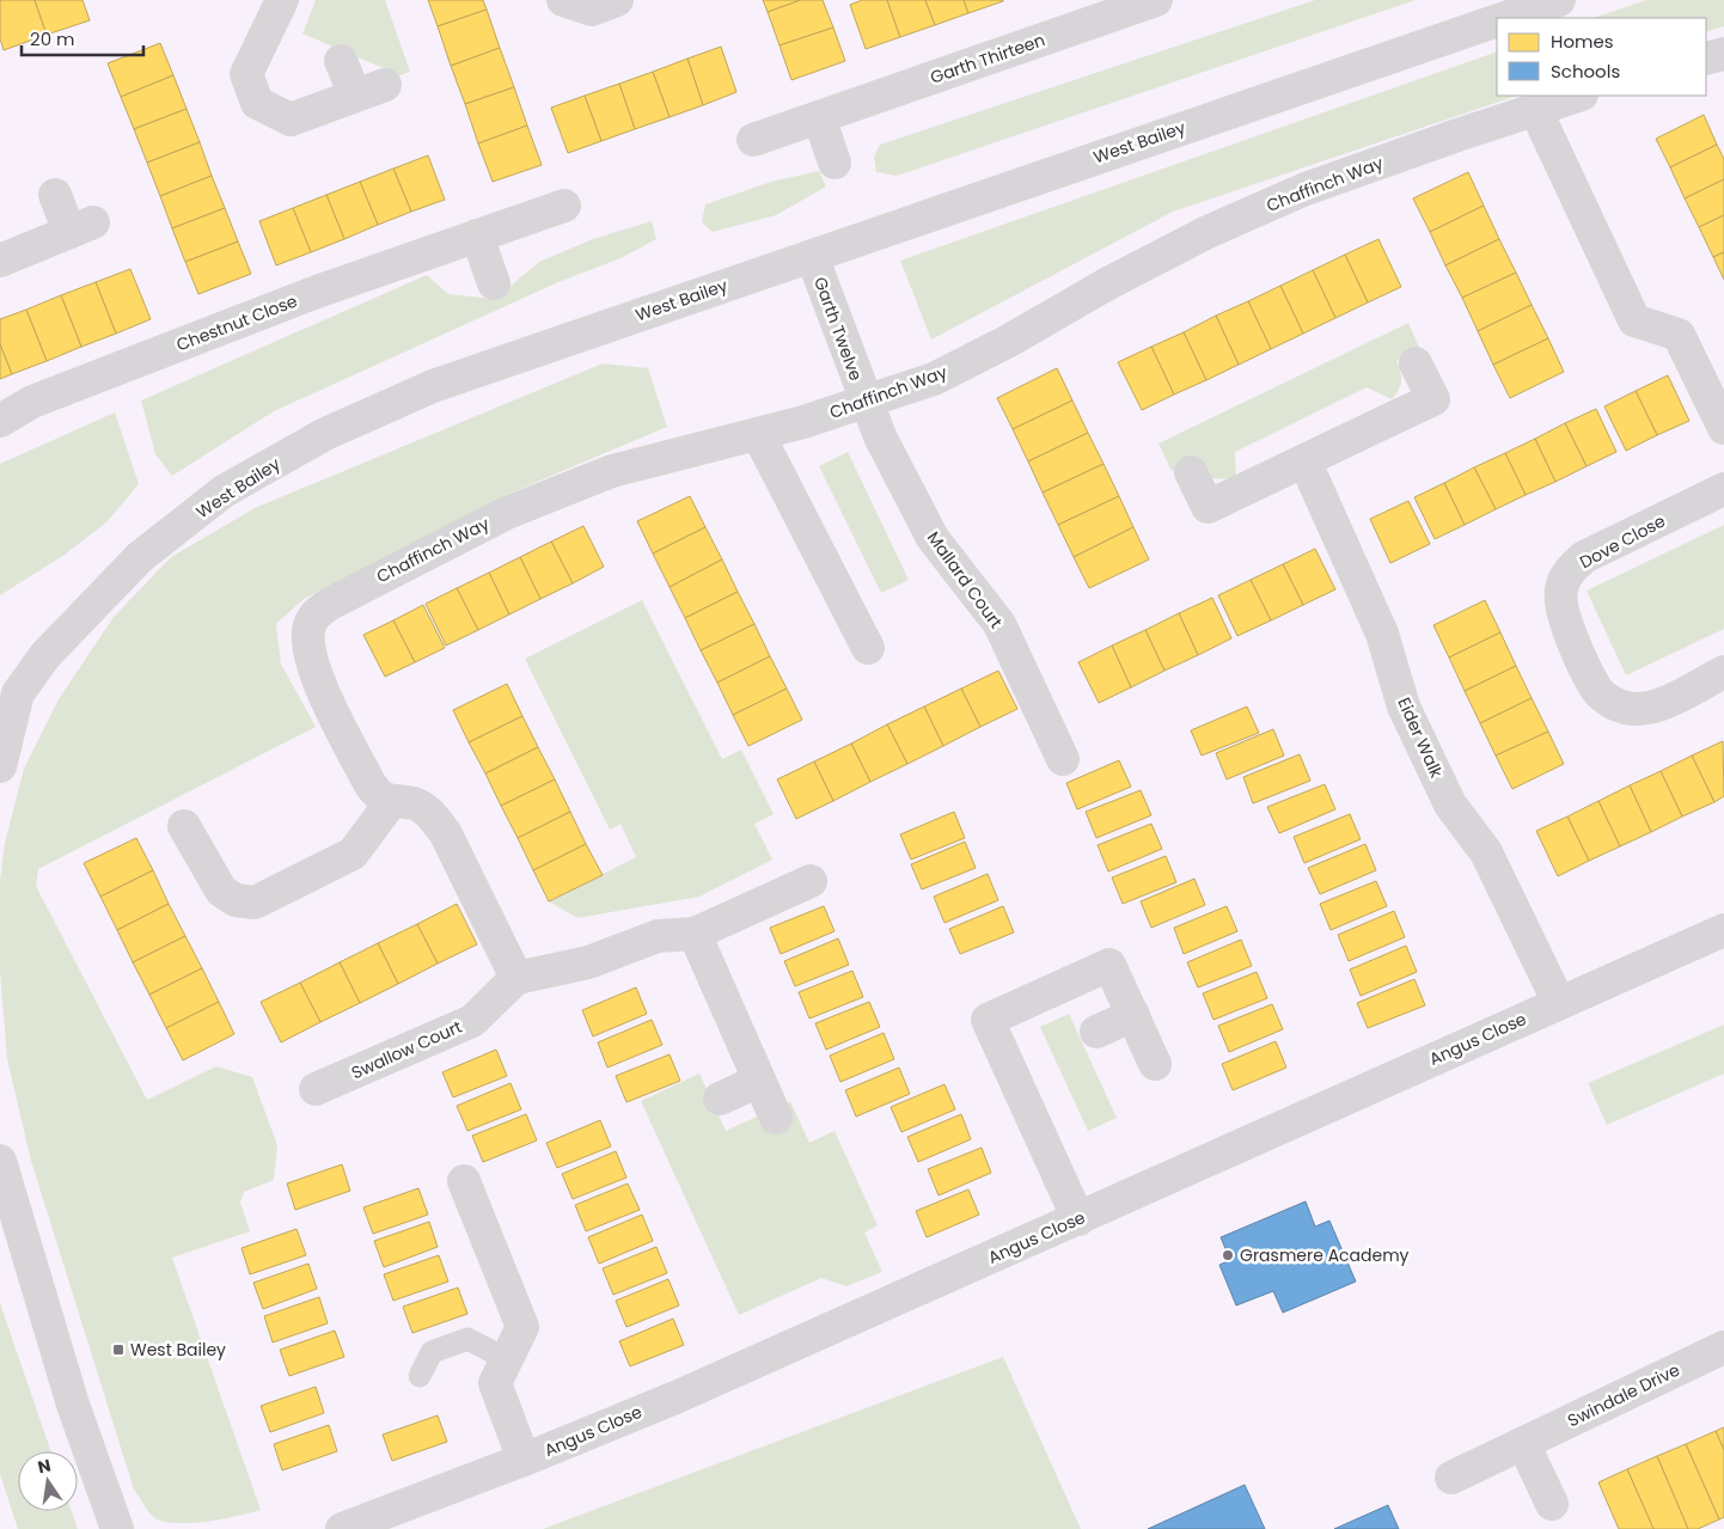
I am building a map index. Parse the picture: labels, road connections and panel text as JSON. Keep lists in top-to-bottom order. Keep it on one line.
{"streets":{"street":["Garth Thirteen","West Bailey","Chaffinch Way","Chestnut Close","Garth Twelve","Dove Close","Mallard Court","Eider Walk","Angus Close","Swallow Court","Swindale Drive"]},"crossings":[["West Bailey","Garth Twelve"],["Chaffinch Way","Garth Twelve"],["Chaffinch Way","Mallard Court"],["Garth Twelve","Mallard Court"],["Eider Walk","Angus Close"]],"places":{"other":["Grasmere Academy"],"transit":["West Bailey"]},"legend":["Homes","Schools"],"scale_bar":"20 m","north":"top"}
